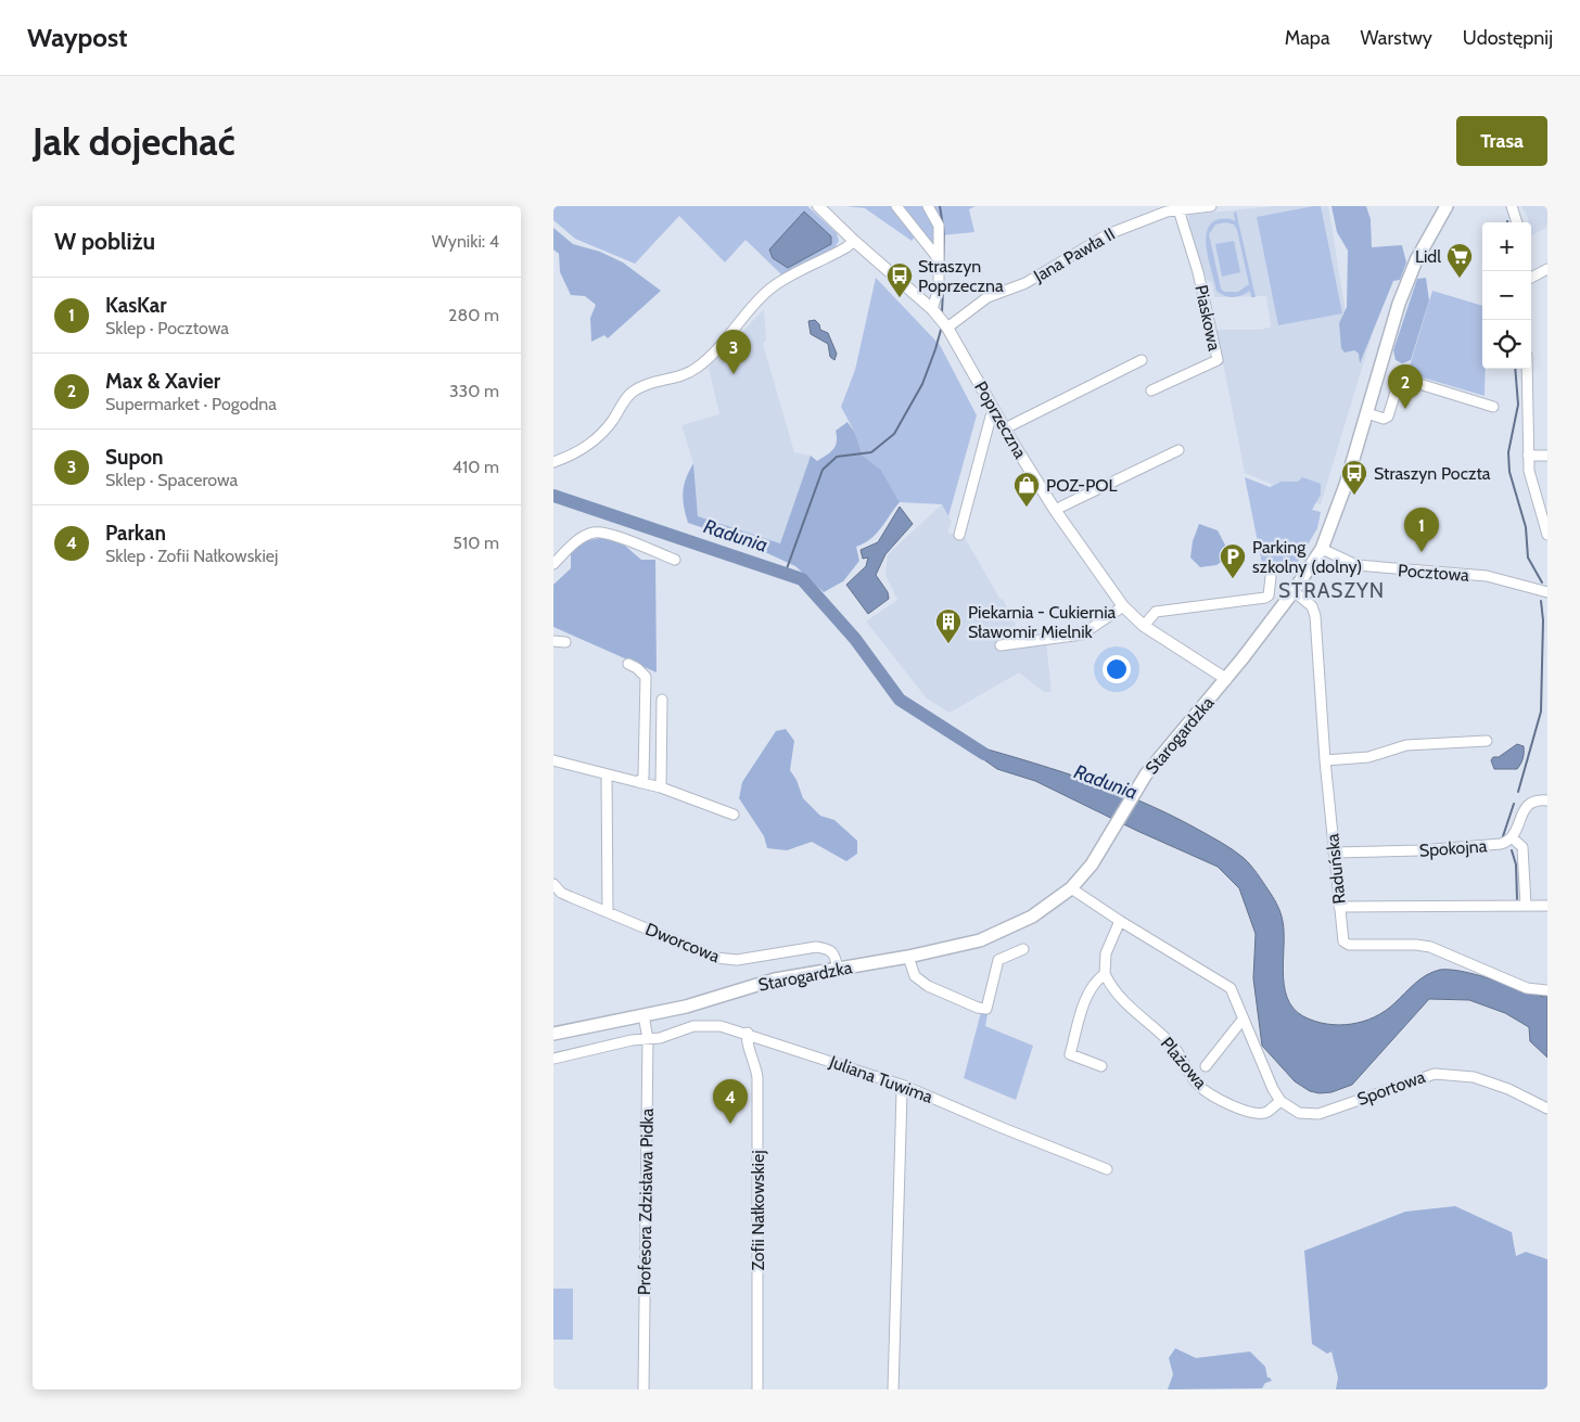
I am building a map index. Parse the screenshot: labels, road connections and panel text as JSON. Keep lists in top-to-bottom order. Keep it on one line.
{"streets":{"main road":["Starogardzka"],"street":["Jana Pawła II","Piaskowa","Poprzeczna","Pocztowa","Spokojna","Raduńska","Dworcowa","Plażowa","Juliana Tuwima","Sportowa","Profesora Zdzisława Pidka","Zofii Nałkowskiej"]},"crossings":[["Jana Pawła II","Piaskowa"],["Jana Pawła II","Poprzeczna"],["Poprzeczna","Starogardzka"],["Pocztowa","Starogardzka"],["Starogardzka","Raduńska"],["Starogardzka","Dworcowa"],["Starogardzka","Profesora Zdzisława Pidka"],["Spokojna","Raduńska"],["Plażowa","Sportowa"],["Juliana Tuwima","Profesora Zdzisława Pidka"],["Juliana Tuwima","Zofii Nałkowskiej"]],"districts":["STRASZYN"],"water":["Radunia"],"places":{"supermarket":["Lidl"],"bus stop":["Straszyn Poprzeczna","Straszyn Poczta"],"shop":["POZ-POL"],"parking":["Parking szkolny (dolny)"],"building":["Piekarnia - Cukiernia Sławomir Mielnik"]},"page":{"header":"Waypost","nav":["Mapa","Warstwy","Udostępnij"],"buttons":"Trasa","title":"Jak dojechać","heading":["W pobliżu","Wyniki: 4"],"map_buttons":["+","−"],"list":[{"mark":"1","name":"KasKar","note":"Sklep · Pocztowa","value":"280 m"},{"mark":"2","name":"Max & Xavier","note":"Supermarket · Pogodna","value":"330 m"},{"mark":"3","name":"Supon","note":"Sklep · Spacerowa","value":"410 m"},{"mark":"4","name":"Parkan","note":"Sklep · Zofii Nałkowskiej","value":"510 m"}],"pins":["3","2","1","4"]}}
